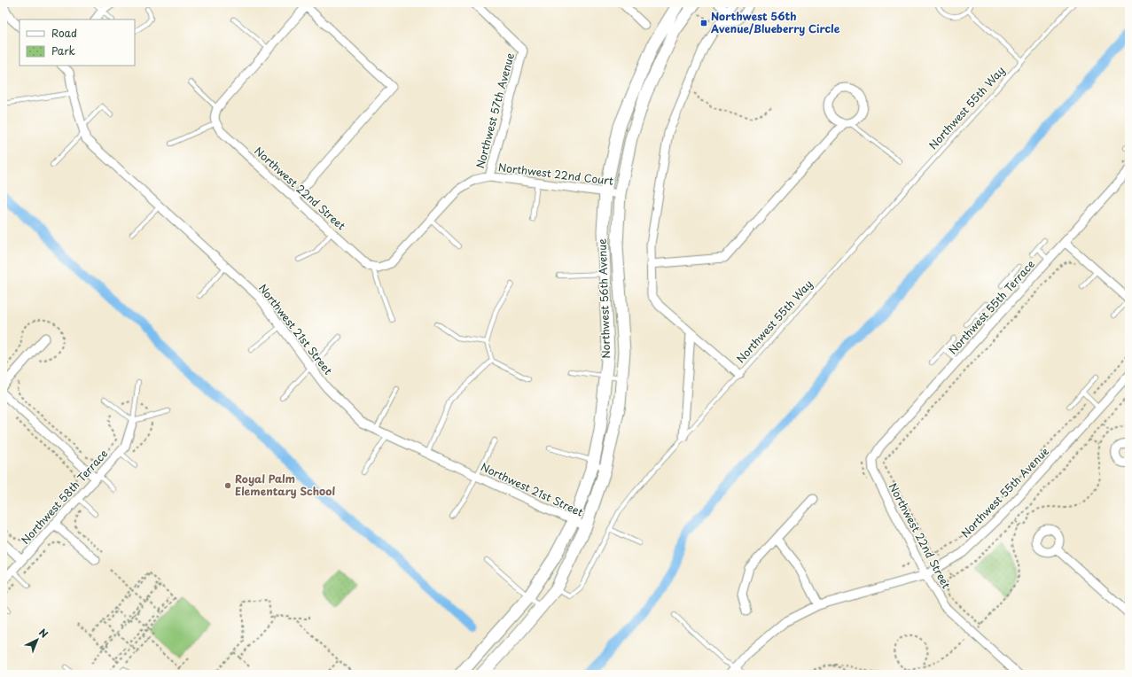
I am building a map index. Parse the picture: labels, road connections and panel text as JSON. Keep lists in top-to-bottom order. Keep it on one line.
{"streets":{"street":["Northwest 57th Avenue","Northwest 22nd Court","Northwest 22nd Street","Northwest 56th Avenue","Northwest 55th Terrace","Northwest 21st Street","Northwest 55th Avenue","Northwest 58th Terrace"],"lane":["Northwest 55th Way"]},"crossings":[["Northwest 55th Way","Northwest 56th Avenue"],["Northwest 57th Avenue","Northwest 22nd Court"],["Northwest 22nd Court","Northwest 56th Avenue"],["Northwest 22nd Street","Northwest 55th Terrace"],["Northwest 22nd Street","Northwest 55th Avenue"],["Northwest 56th Avenue","Northwest 21st Street"]],"places":{"transit":["Northwest 56th Avenue/Blueberry Circle"],"other":["Royal Palm Elementary School"]},"legend":["Road","Park"],"north":"top right"}
